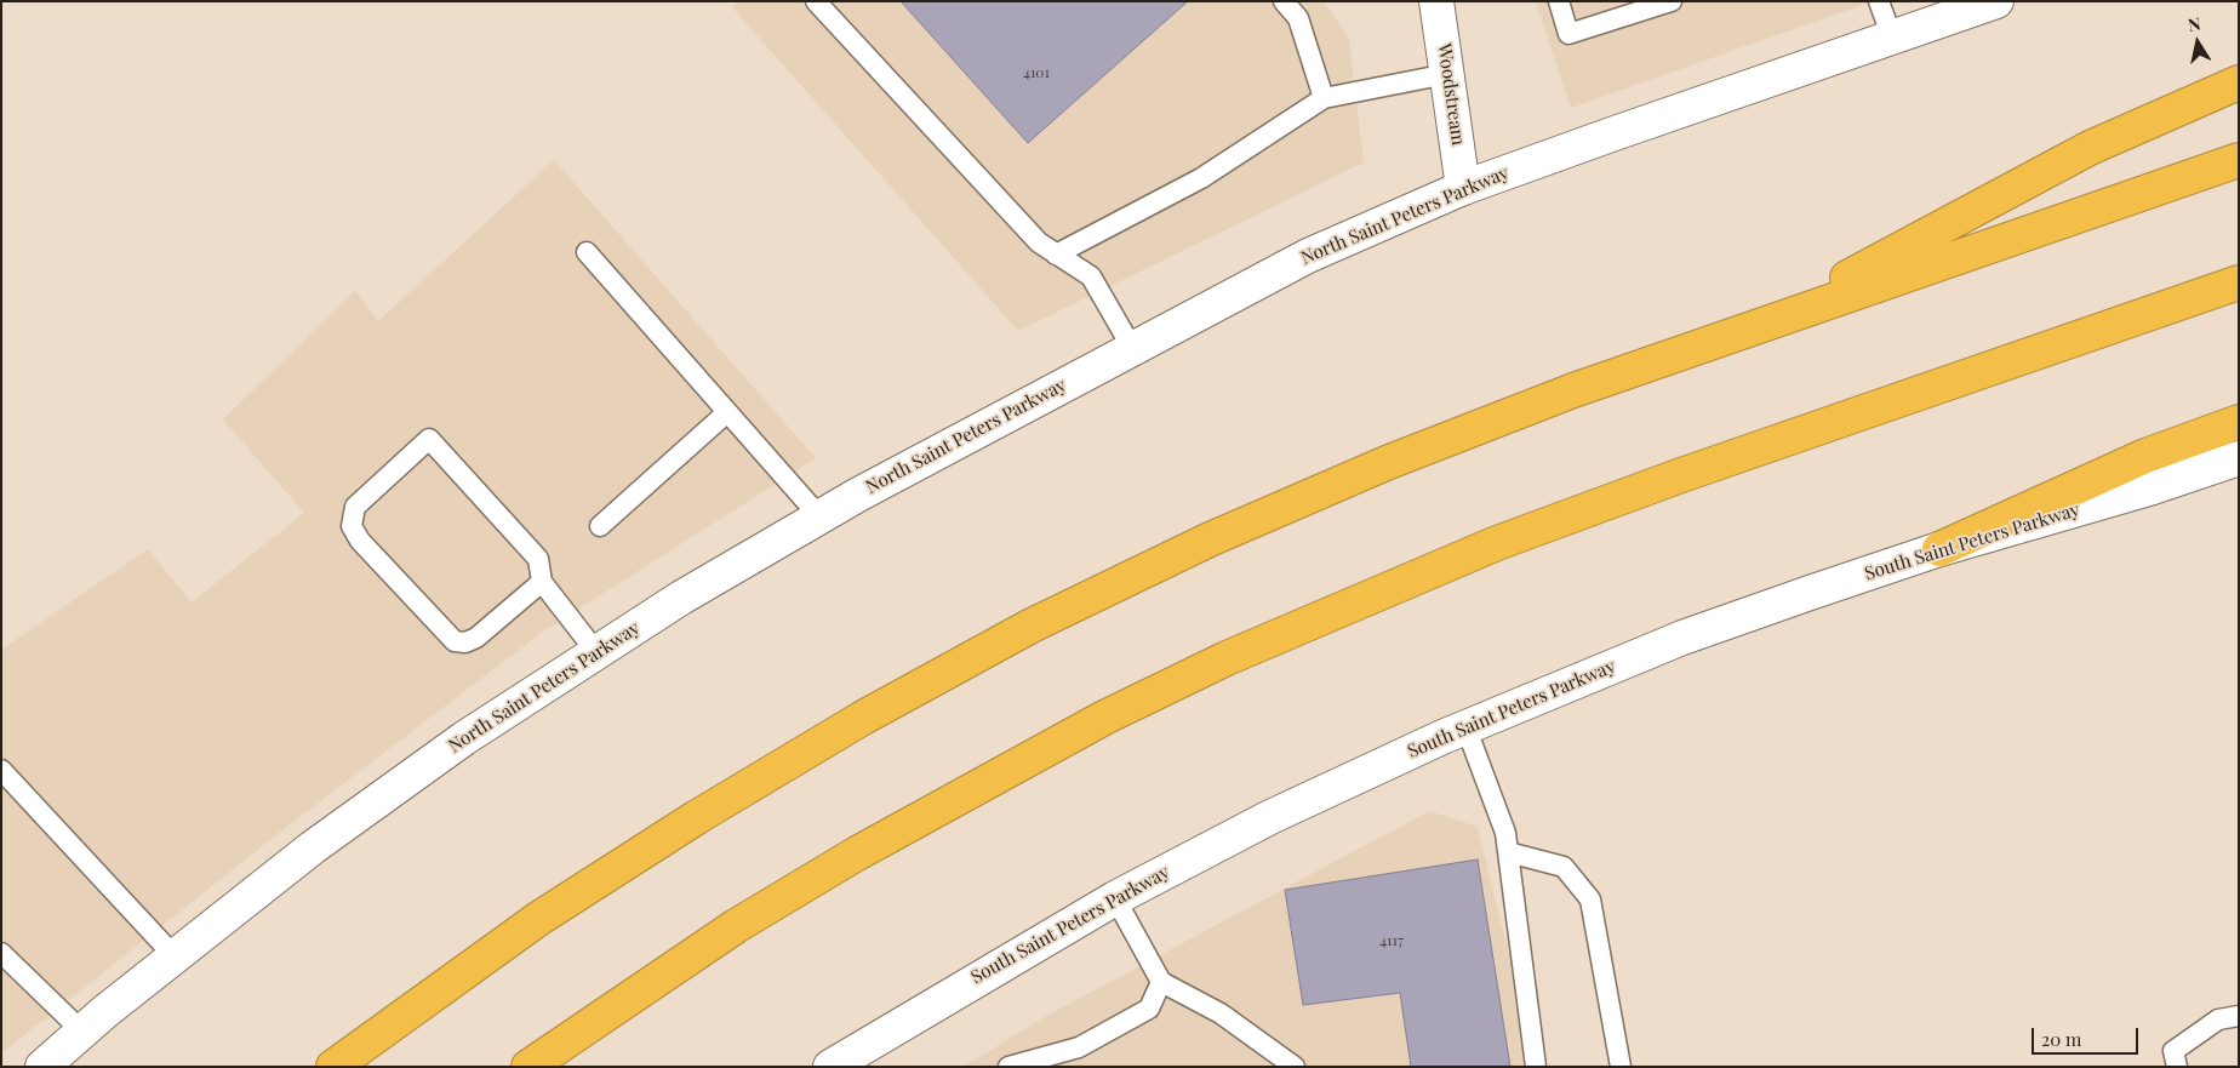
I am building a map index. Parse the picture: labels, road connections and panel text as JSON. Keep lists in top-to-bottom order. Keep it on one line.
{"streets":{"main road":["Woodstream","North Saint Peters Parkway","South Saint Peters Parkway"]},"crossings":[["Woodstream","North Saint Peters Parkway"]],"house_numbers":["4101","4117"],"scale_bar":"20 m","north":"top"}
